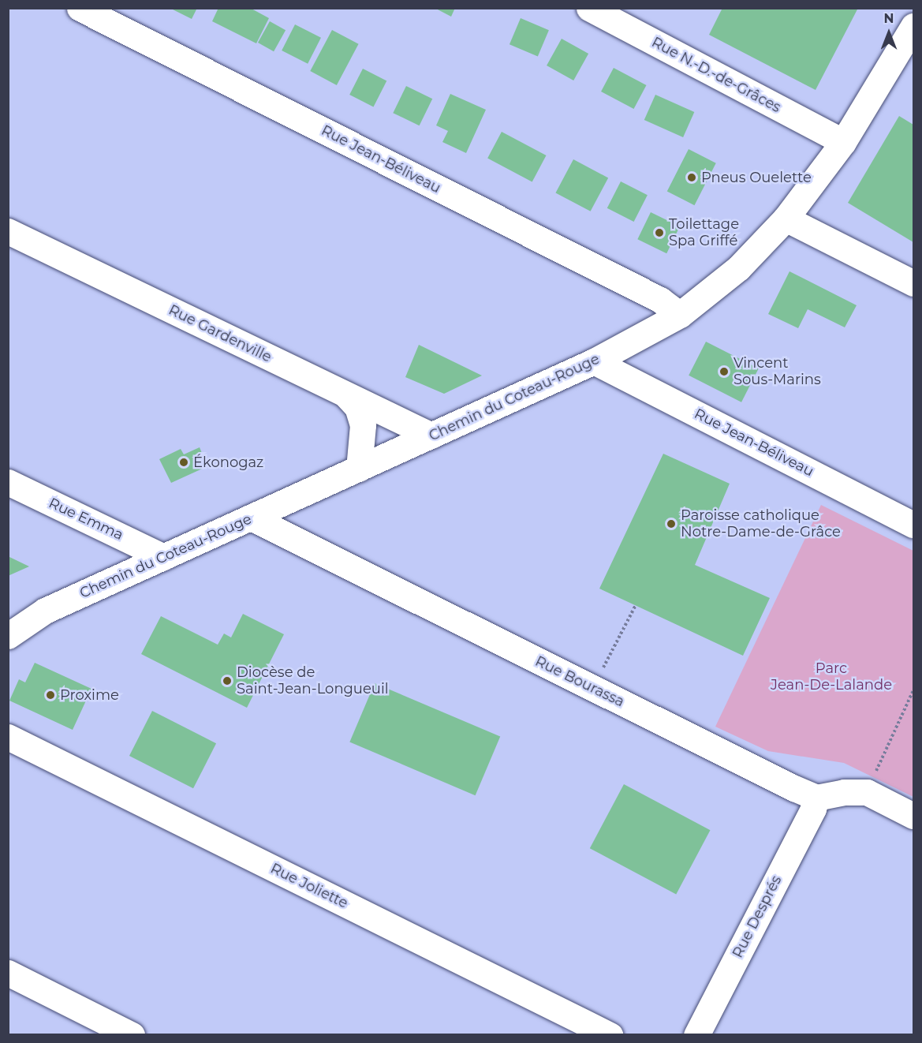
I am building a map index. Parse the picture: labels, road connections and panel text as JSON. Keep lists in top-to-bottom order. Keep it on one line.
{"streets":{"street":["Rue N.-D.-de-Grâces","Rue Jean-Béliveau","Rue Gardenville","Chemin du Coteau-Rouge","Rue Emma","Rue Bourassa","Rue Joliette","Rue Després"]},"crossings":[["Rue N.-D.-de-Grâces","Chemin du Coteau-Rouge"],["Rue Jean-Béliveau","Chemin du Coteau-Rouge"],["Rue Gardenville","Chemin du Coteau-Rouge"],["Chemin du Coteau-Rouge","Rue Emma"],["Chemin du Coteau-Rouge","Rue Bourassa"],["Rue Bourassa","Rue Després"]],"parks":["Parc Jean-De-Lalande"],"places":["Pneus Ouelette","Toilettage Spa Griffé","Vincent Sous-Marins","Ékonogaz","Paroisse catholique Notre-Dame-de-Grâce","Diocèse de Saint-Jean-Longueuil","Proxime"],"north":"top"}
